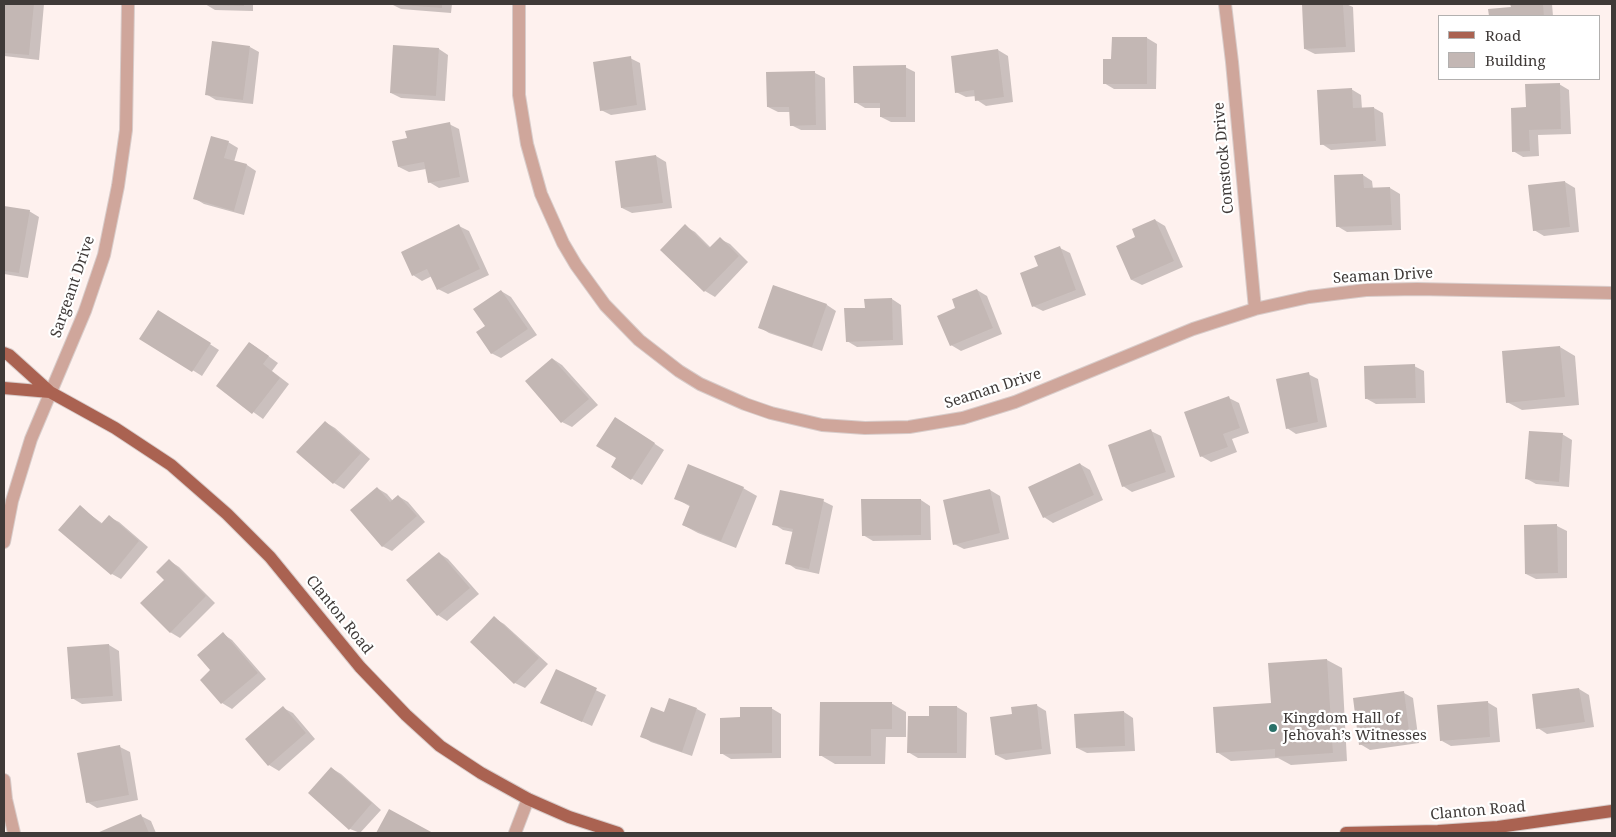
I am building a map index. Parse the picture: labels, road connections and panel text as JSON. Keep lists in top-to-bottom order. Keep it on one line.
{"streets":{"main road":["Clanton Road"],"street":["Comstock Drive","Seaman Drive","Sargeant Drive"]},"crossings":[["Comstock Drive","Seaman Drive"],["Sargeant Drive","Clanton Road"]],"places":["Kingdom Hall of Jehovah’s Witnesses"],"legend":["Road","Building"]}
